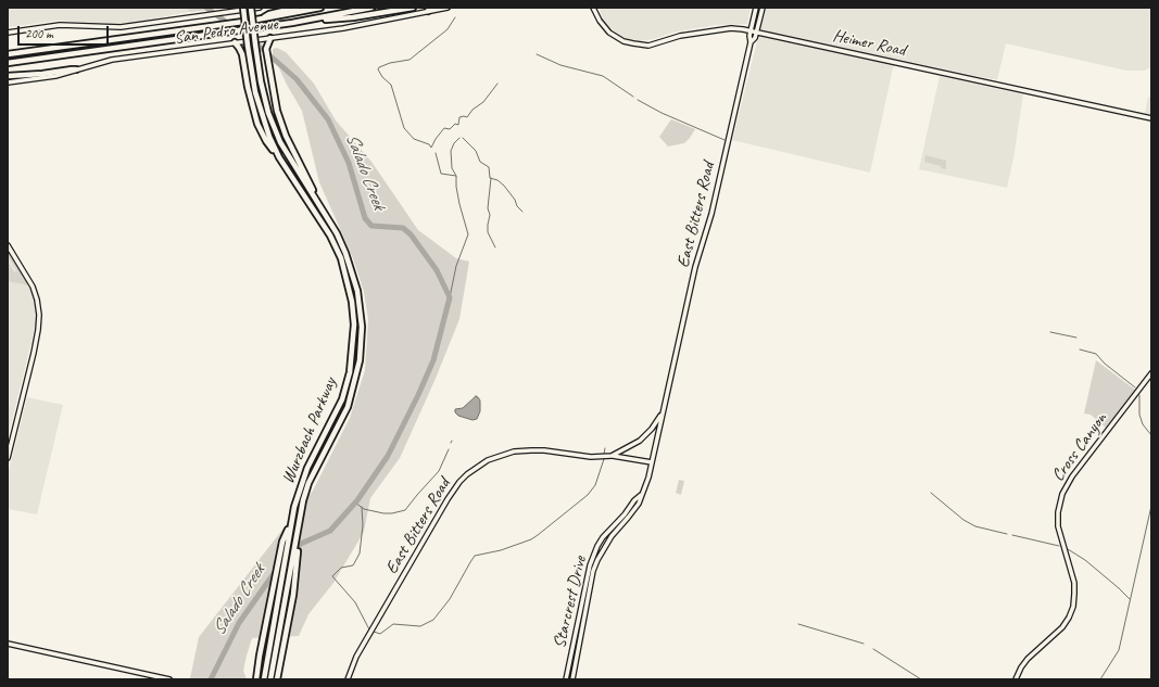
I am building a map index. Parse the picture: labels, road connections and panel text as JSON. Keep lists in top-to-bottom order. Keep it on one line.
{"streets":{"highway":["Wurzbach Parkway"],"main road":["San Pedro Avenue","Heimer Road","East Bitters Road","Cross Canyon","Starcrest Drive"]},"crossings":[["San Pedro Avenue","Wurzbach Parkway"],["Heimer Road","East Bitters Road"],["East Bitters Road","Starcrest Drive"]],"water":["Salado Creek"],"scale_bar":"200 m"}
